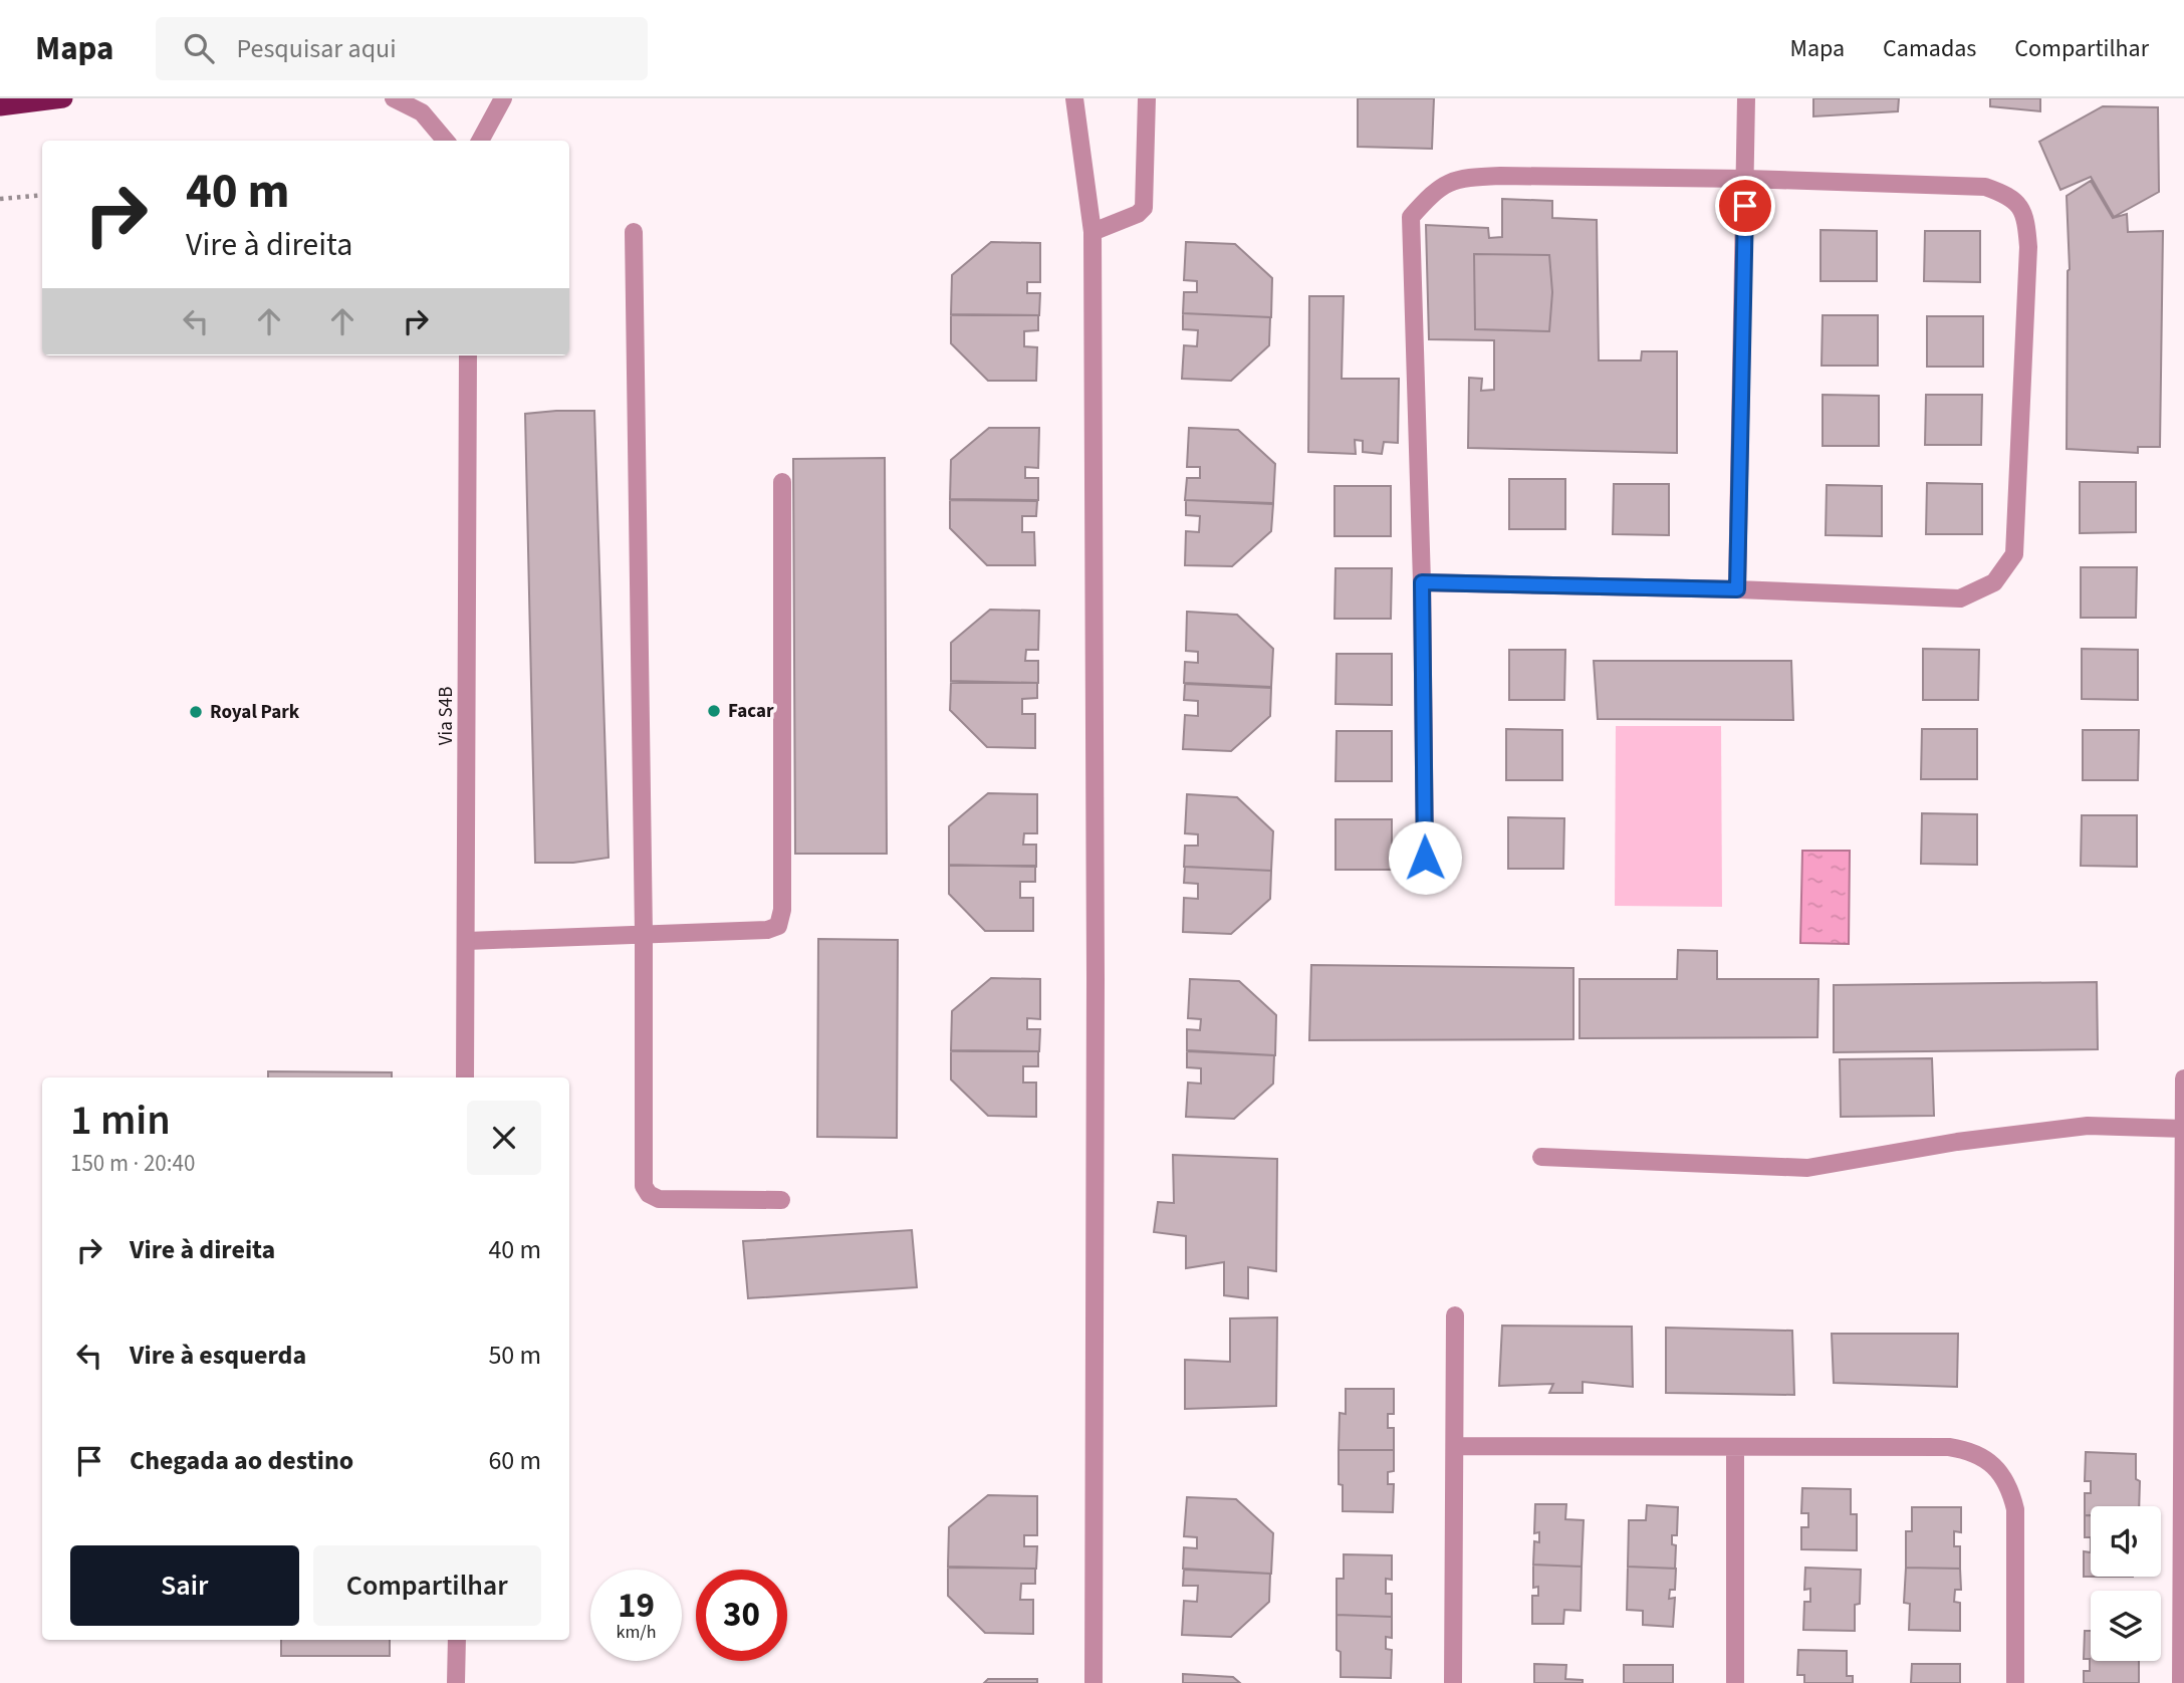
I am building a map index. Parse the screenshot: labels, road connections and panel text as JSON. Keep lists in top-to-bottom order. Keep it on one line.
{"streets":{"street":["Via S4B"]},"places":["Facar","Royal Park"],"page":{"header":"Mapa","search":"Pesquisar aqui","nav":["Mapa","Camadas","Compartilhar"],"turn":["40 m","Vire à direita"],"heading":["1 min","150 m · 20:40"],"list":[{"name":"Vire à direita","value":"40 m"},{"name":"Vire à esquerda","value":"50 m"},{"name":"Chegada ao destino","value":"60 m"}],"buttons":["Sair","Compartilhar"],"speed":"19 km/h","limit":"30"}}
